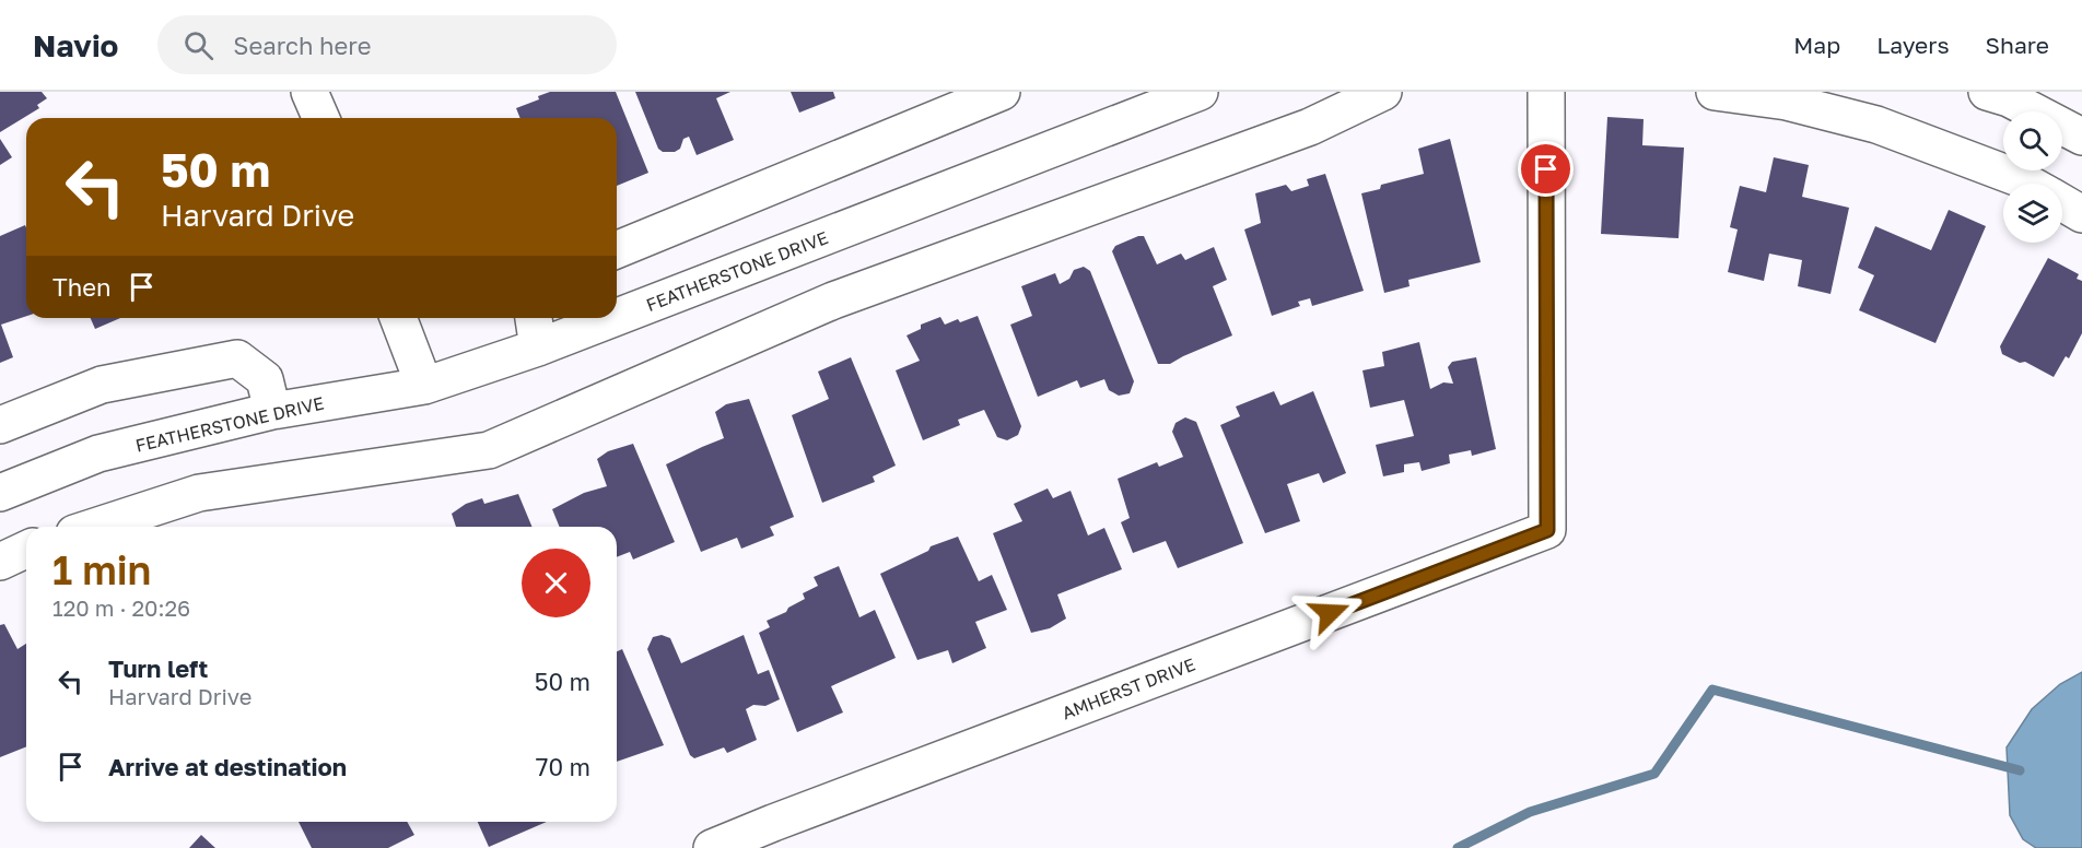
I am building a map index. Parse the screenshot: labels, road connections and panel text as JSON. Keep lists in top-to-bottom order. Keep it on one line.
{"streets":{"street":["FEATHERSTONE DRIVE","AMHERST DRIVE"]},"page":{"header":"Navio","search":"Search here","nav":["Map","Layers","Share"],"turn":["50 m","Harvard Drive"],"then":"Then","heading":["1 min","120 m · 20:26"],"list":[{"name":"Turn left","note":"Harvard Drive","value":"50 m"},{"name":"Arrive at destination","value":"70 m"}]}}
